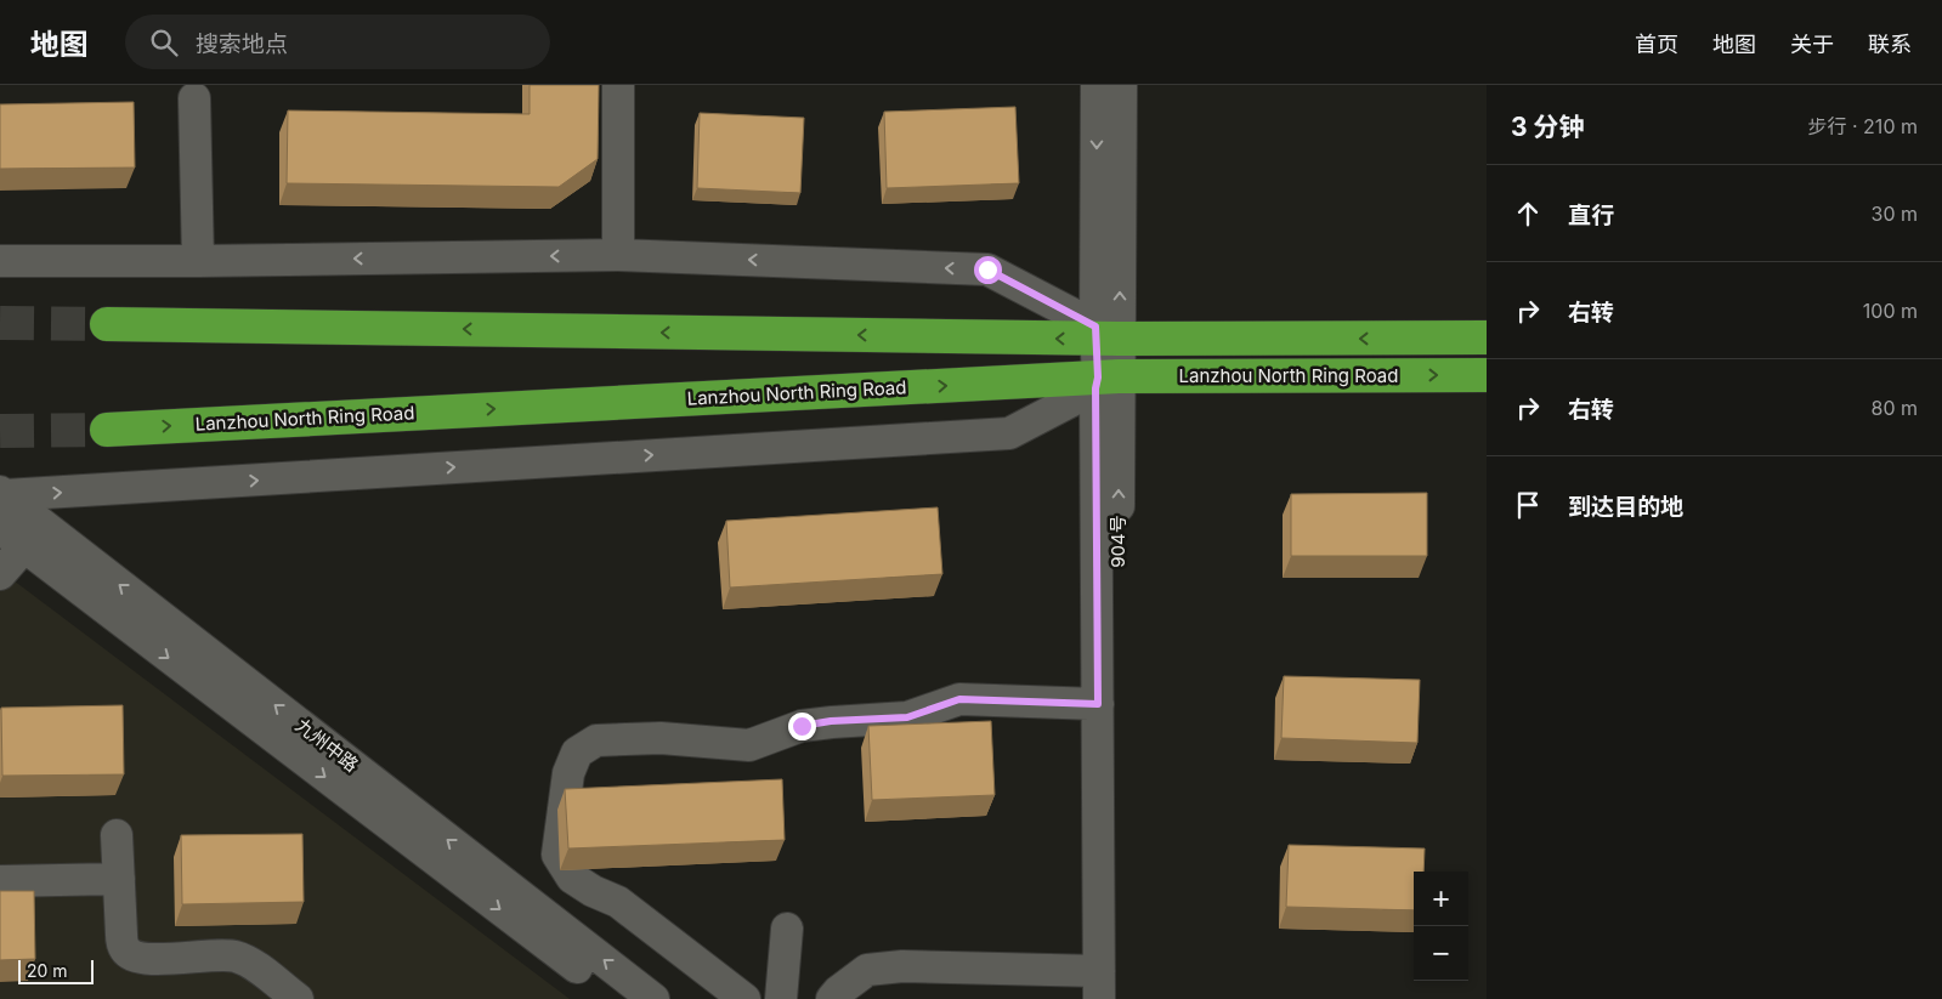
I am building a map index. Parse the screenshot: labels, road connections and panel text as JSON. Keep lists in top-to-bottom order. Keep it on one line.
{"streets":{"highway":["Lanzhou North Ring Road"],"street":["904号","九州中路"]},"crossings":[["Lanzhou North Ring Road","904号"]],"scale_bar":"20 m","page":{"header":"地图","search":"搜索地点","nav":["首页","地图","关于","联系"],"heading":["3 分钟","步行 · 210 m"],"list":[["直行","30 m"],["右转","100 m"],["右转","80 m"],"到达目的地"],"map_buttons":["+","−"],"scale":"20 m"}}
